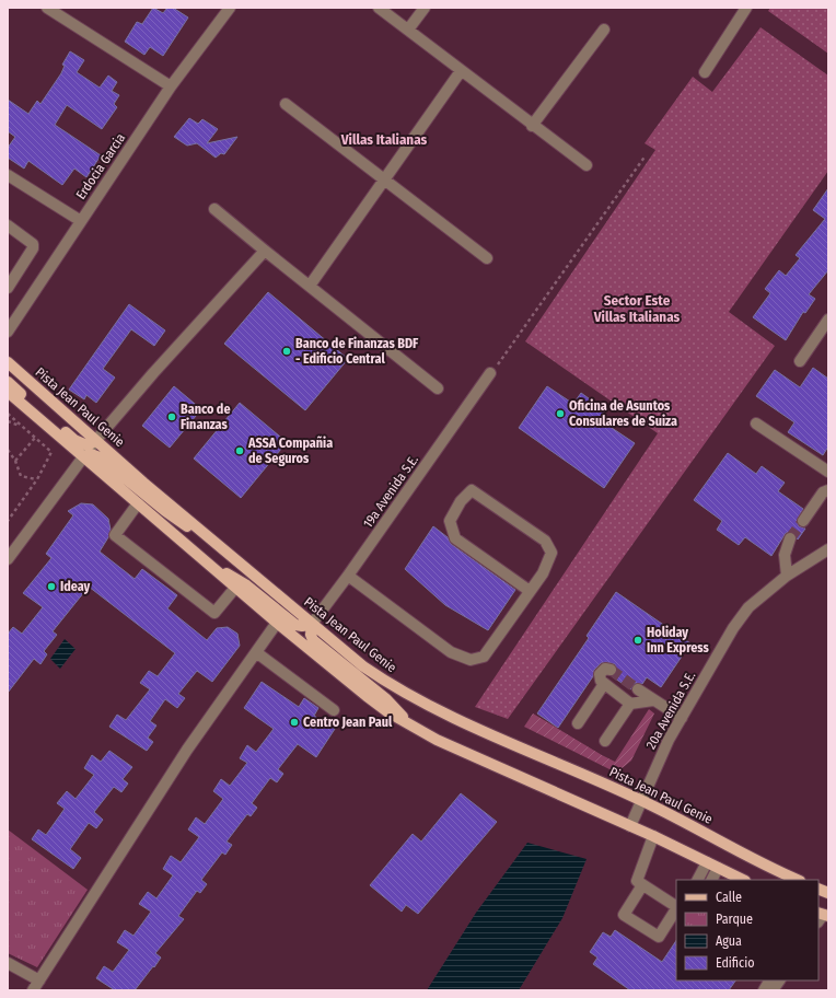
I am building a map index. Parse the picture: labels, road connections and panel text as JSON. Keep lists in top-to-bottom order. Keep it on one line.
{"streets":{"main road":["Pista Jean Paul Genie"],"street":["Erdocia Garcia","19a Avenida S.E.","20a Avenida S.E."]},"crossings":[["Pista Jean Paul Genie","19a Avenida S.E."],["Pista Jean Paul Genie","20a Avenida S.E."]],"districts":["Villas Italianas","Sector Este Villas Italianas"],"places":["Banco de Finanzas BDF - Edificio Central","Oficina de Asuntos Consulares de Suiza","Banco de Finanzas","ASSA Compañia de Seguros","Ideay","Holiday Inn Express","Centro Jean Paul"],"legend":["Calle","Parque","Agua","Edificio"]}
